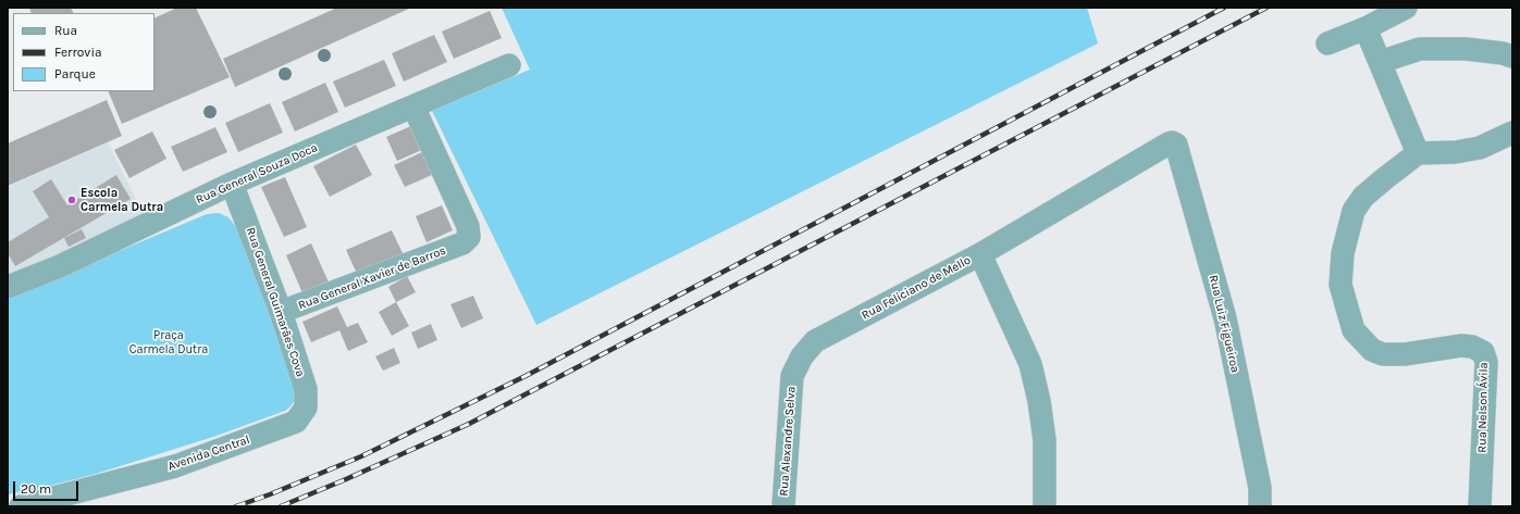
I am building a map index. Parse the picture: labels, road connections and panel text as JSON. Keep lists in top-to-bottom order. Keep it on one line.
{"streets":{"street":["Rua General Souza Doca","Rua General Xavier de Barros","Rua Feliciano de Mello","Rua General Guimarães Cova","Rua Luiz Figueiroa","Rua Nelson Ávila","Rua Alexandre Selva","Avenida Central"]},"crossings":[["Rua General Souza Doca","Rua General Xavier de Barros"],["Rua General Souza Doca","Rua General Guimarães Cova"],["Rua General Xavier de Barros","Rua General Guimarães Cova"],["Rua Feliciano de Mello","Rua Luiz Figueiroa"],["Rua Feliciano de Mello","Rua Alexandre Selva"],["Rua General Guimarães Cova","Avenida Central"]],"parks":["Praça Carmela Dutra"],"places":["Escola Carmela Dutra"],"legend":["Rua","Ferrovia","Parque"],"scale_bar":"20 m"}
